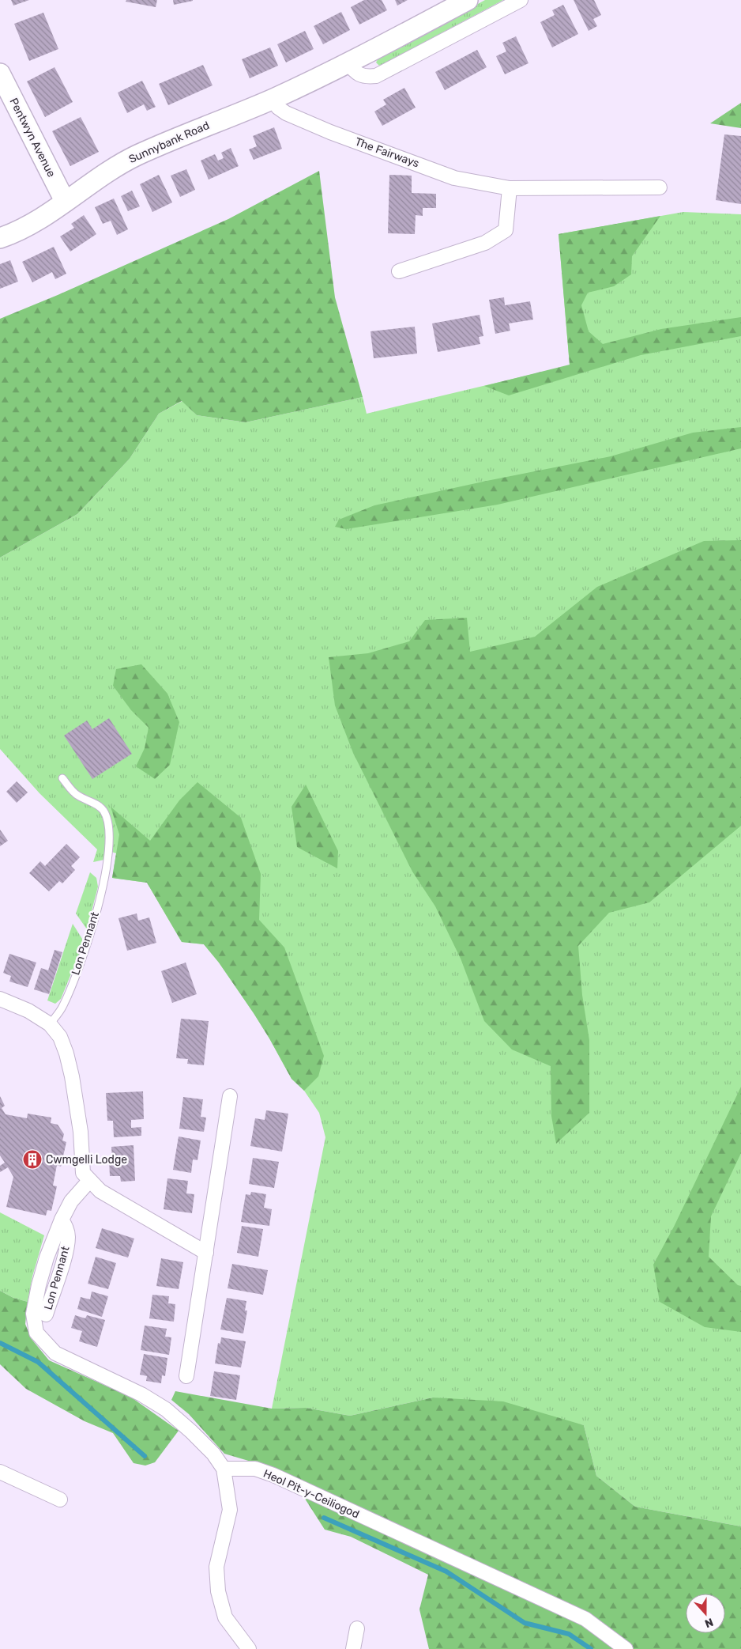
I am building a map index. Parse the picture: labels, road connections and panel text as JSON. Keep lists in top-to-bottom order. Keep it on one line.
{"streets":{"street":["Pentwyn Avenue","Sunnybank Road","The Fairways","Lon Pennant","Heol Pit-y-Ceiliogod"]},"crossings":[["Pentwyn Avenue","Sunnybank Road"],["Sunnybank Road","The Fairways"]],"places":{"building":["Cwmgelli Lodge"]},"north":"bottom"}
